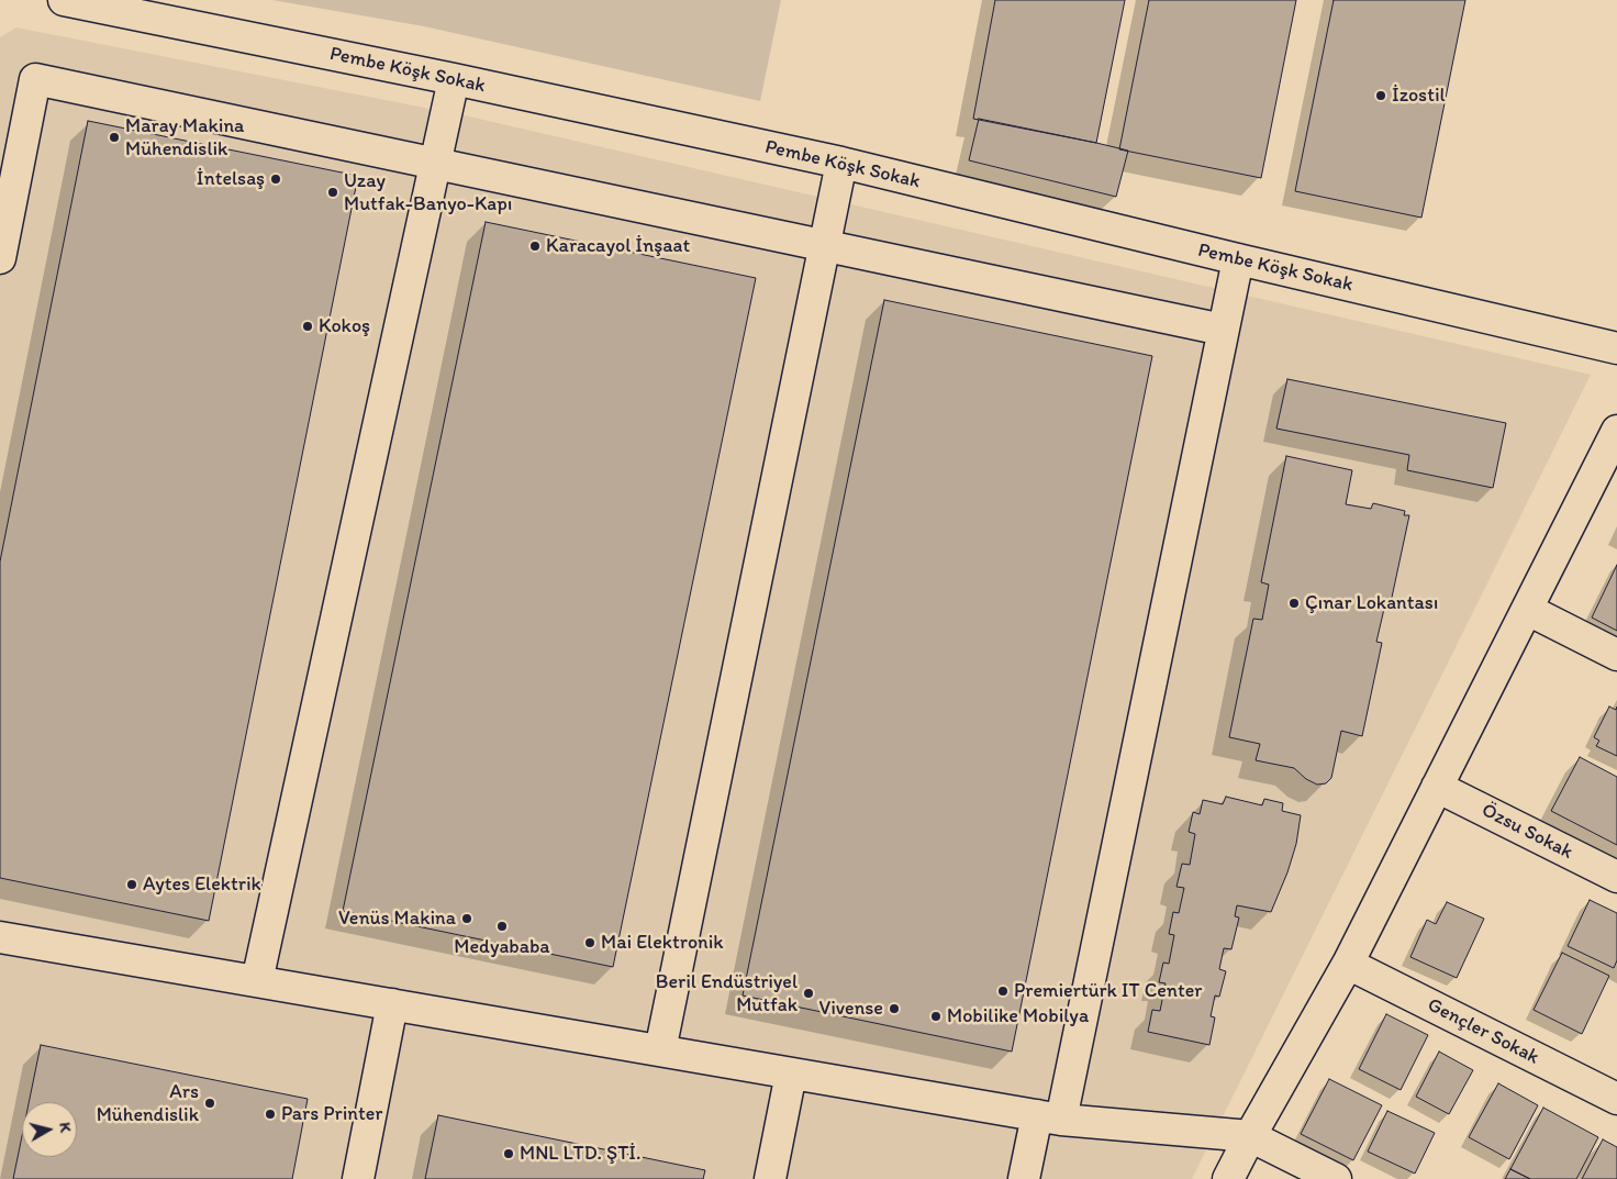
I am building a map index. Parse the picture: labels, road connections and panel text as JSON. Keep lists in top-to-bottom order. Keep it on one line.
{"streets":{"street":["Pembe Köşk Sokak","Özsu Sokak","Gençler Sokak"]},"places":["İzostil","Maray Makina Mühendislik","İntelsaş","Uzay Mutfak-Banyo-Kapı","Karacayol İnşaat","Kokoş","Çınar Lokantası","Aytes Elektrik","Venüs Makina","Medyababa","Mai Elektronik","Premiertürk IT Center","Beril Endüstriyel Mutfak","Vivense","Mobilike Mobilya","Ars Mühendislik","Pars Printer","MNL LTD. ŞTİ."],"north":"right"}
